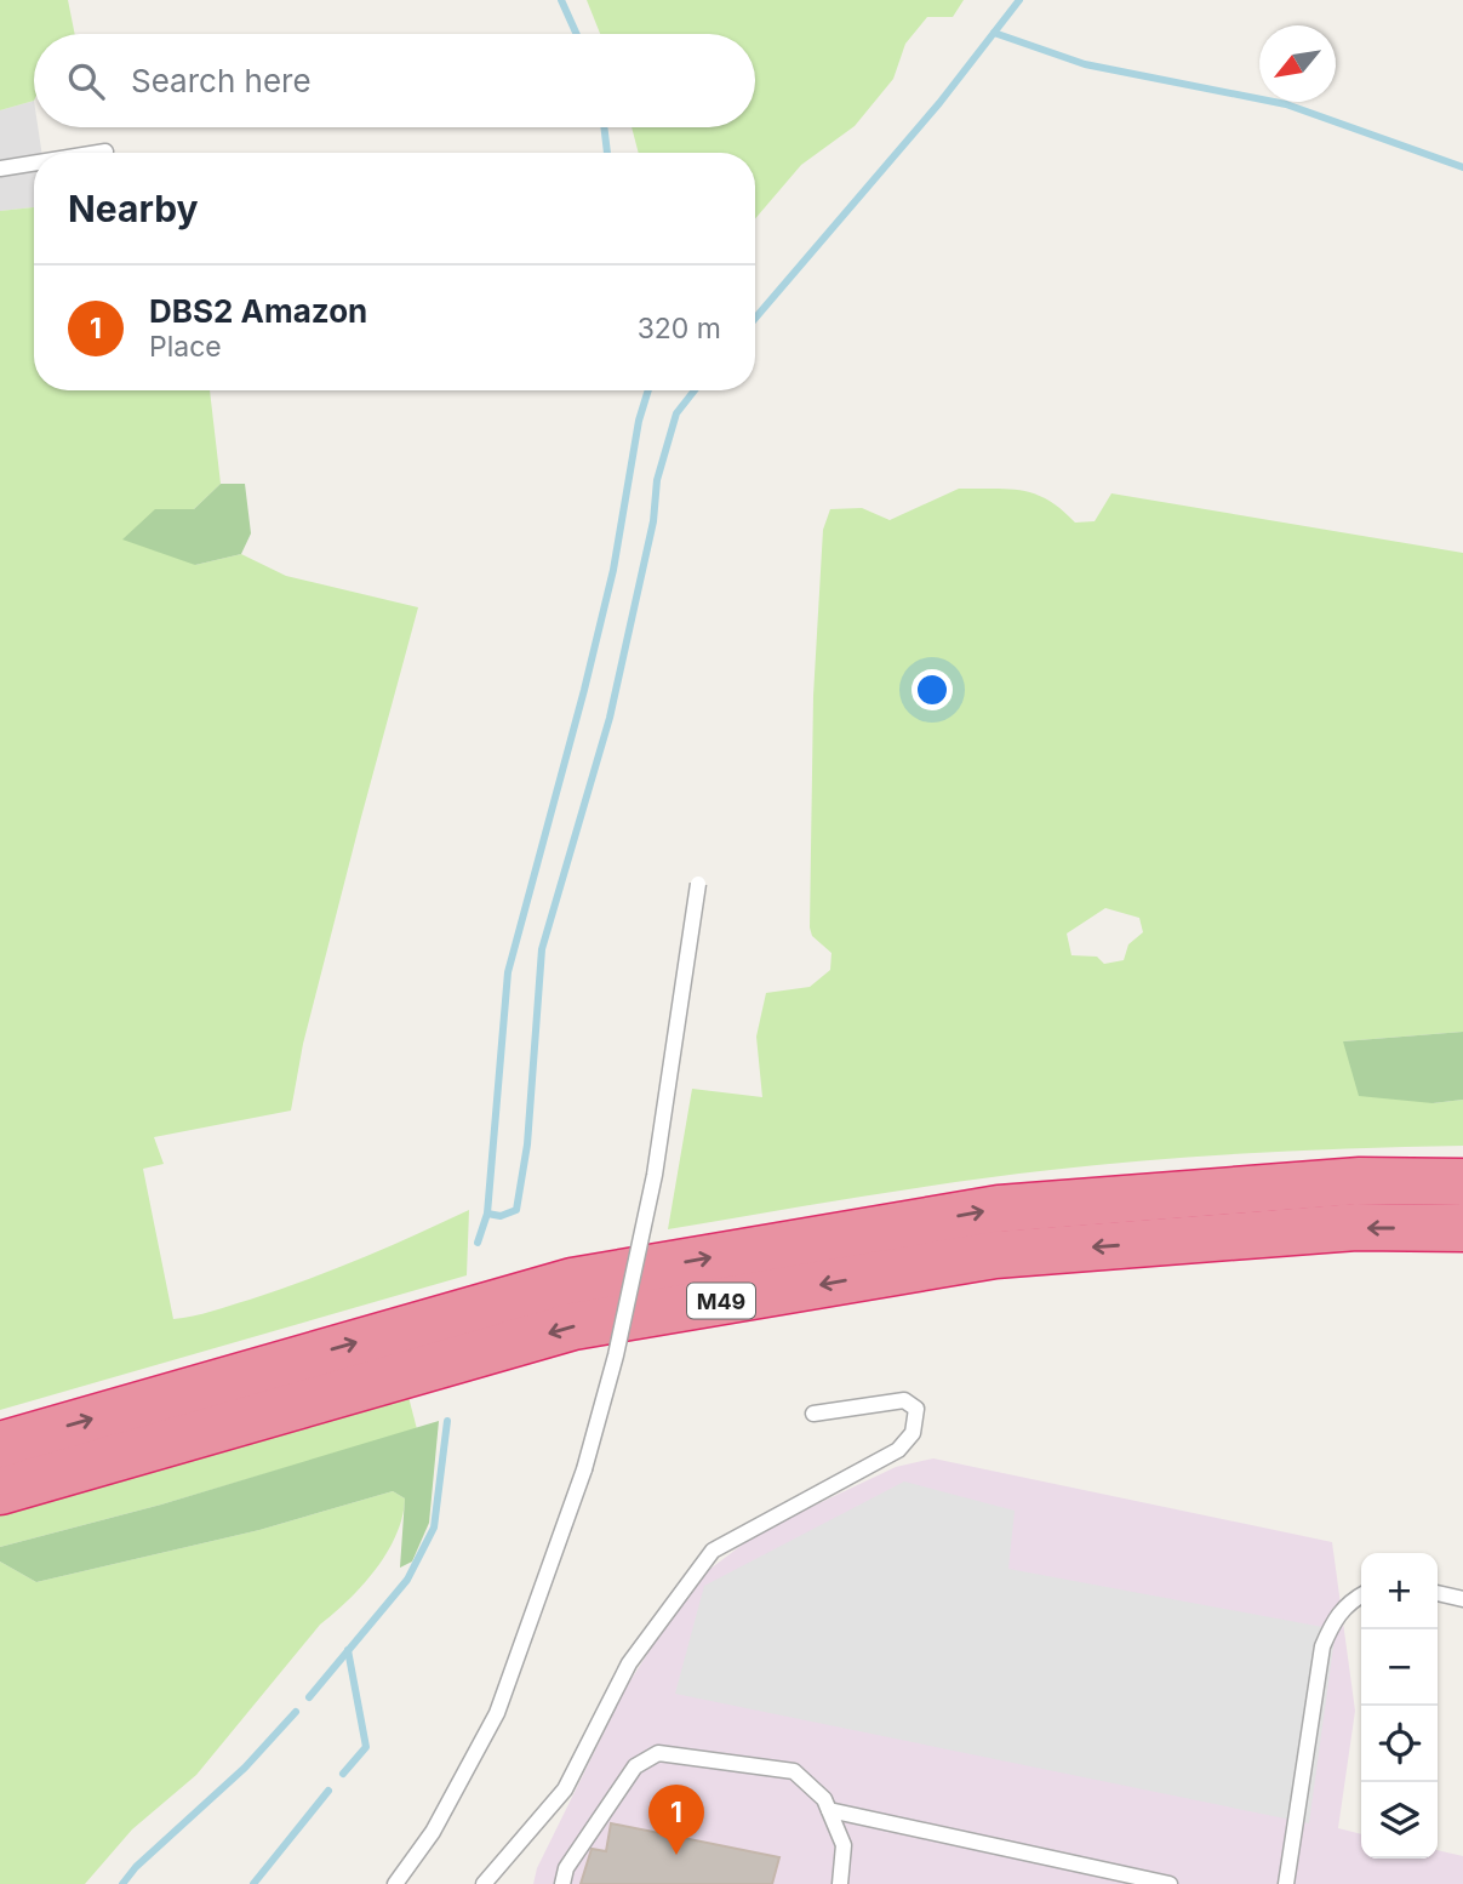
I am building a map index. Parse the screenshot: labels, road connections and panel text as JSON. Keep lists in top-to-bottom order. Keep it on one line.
{"streets":{"highway":["M49"]},"north":"bottom left","page":{"search":"Search here","heading":"Nearby","list":[{"mark":"1","name":"DBS2 Amazon","note":"Place","value":"320 m"}],"map_buttons":["+","−"],"pins":"1"}}
